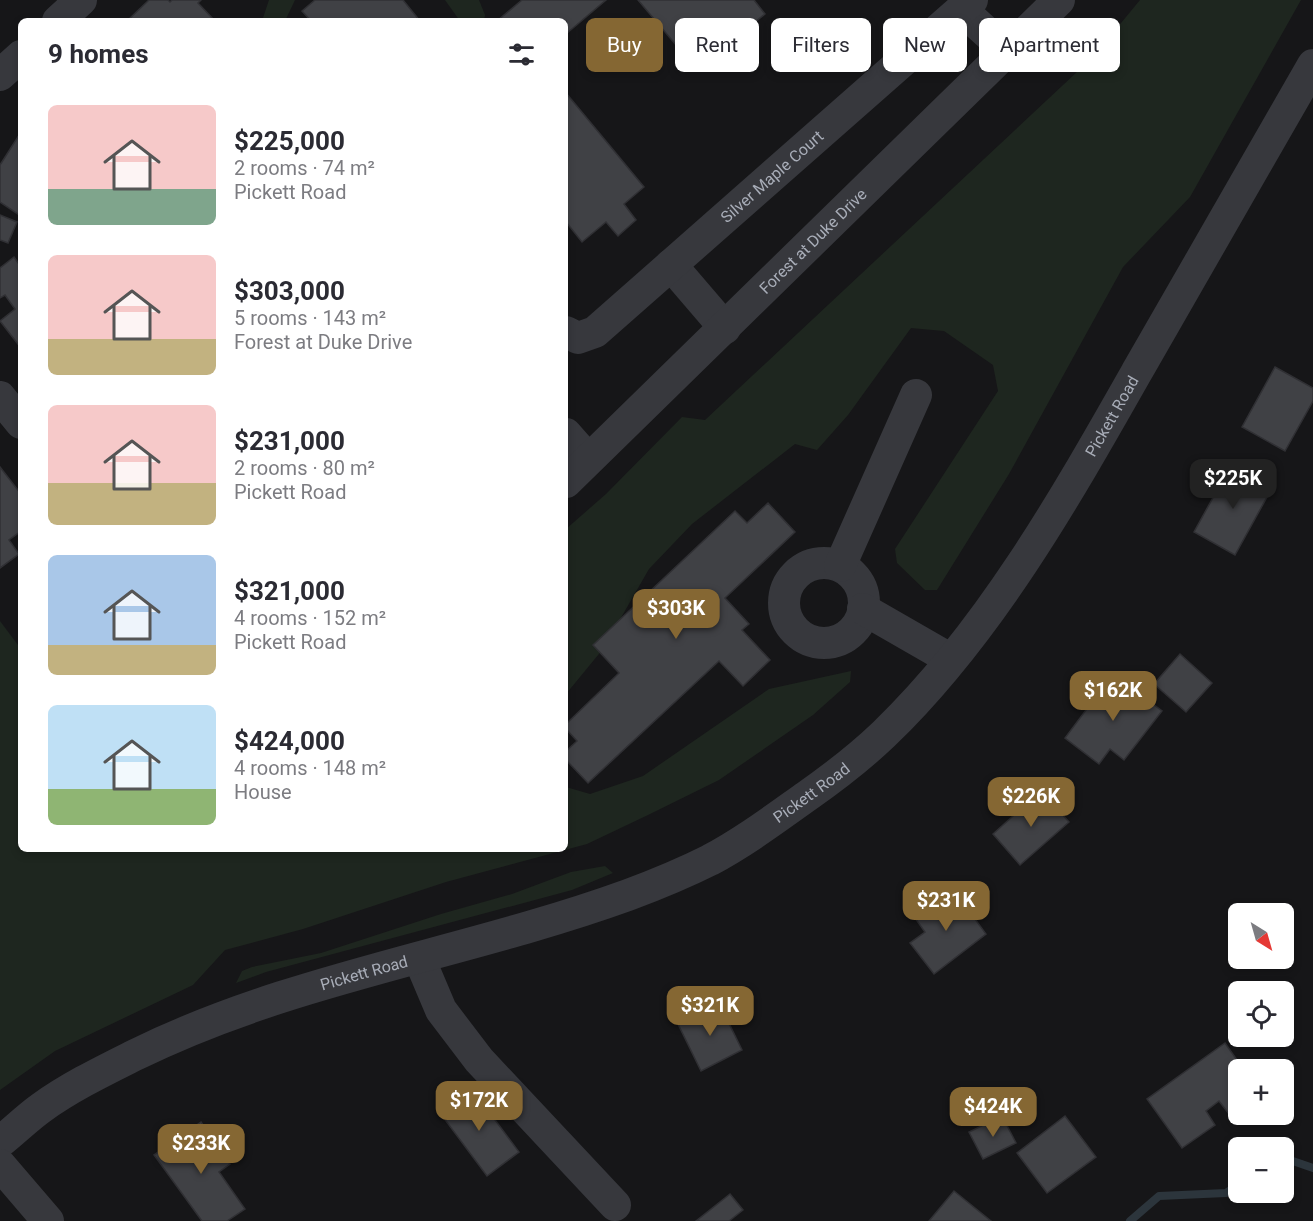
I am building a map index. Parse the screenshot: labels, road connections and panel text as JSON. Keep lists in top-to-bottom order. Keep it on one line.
{"streets":{"street":["Silver Maple Court","Forest at Duke Drive","Pickett Road"]},"north":"bottom right","page":{"chip":["Buy","Rent","Filters","New","Apartment"],"heading":"9 homes","list":[{"name":"$225,000","note":"2 rooms · 74 m² · Pickett Road"},{"name":"$303,000","note":"5 rooms · 143 m² · Forest at Duke Drive"},{"name":"$231,000","note":"2 rooms · 80 m² · Pickett Road"},{"name":"$321,000","note":"4 rooms · 152 m² · Pickett Road"},{"name":"$424,000","note":"4 rooms · 148 m² · House"}],"price":["$225K","$303K","$162K","$226K","$231K","$321K","$172K","$424K","$233K"],"map_buttons":["+","−"]}}
